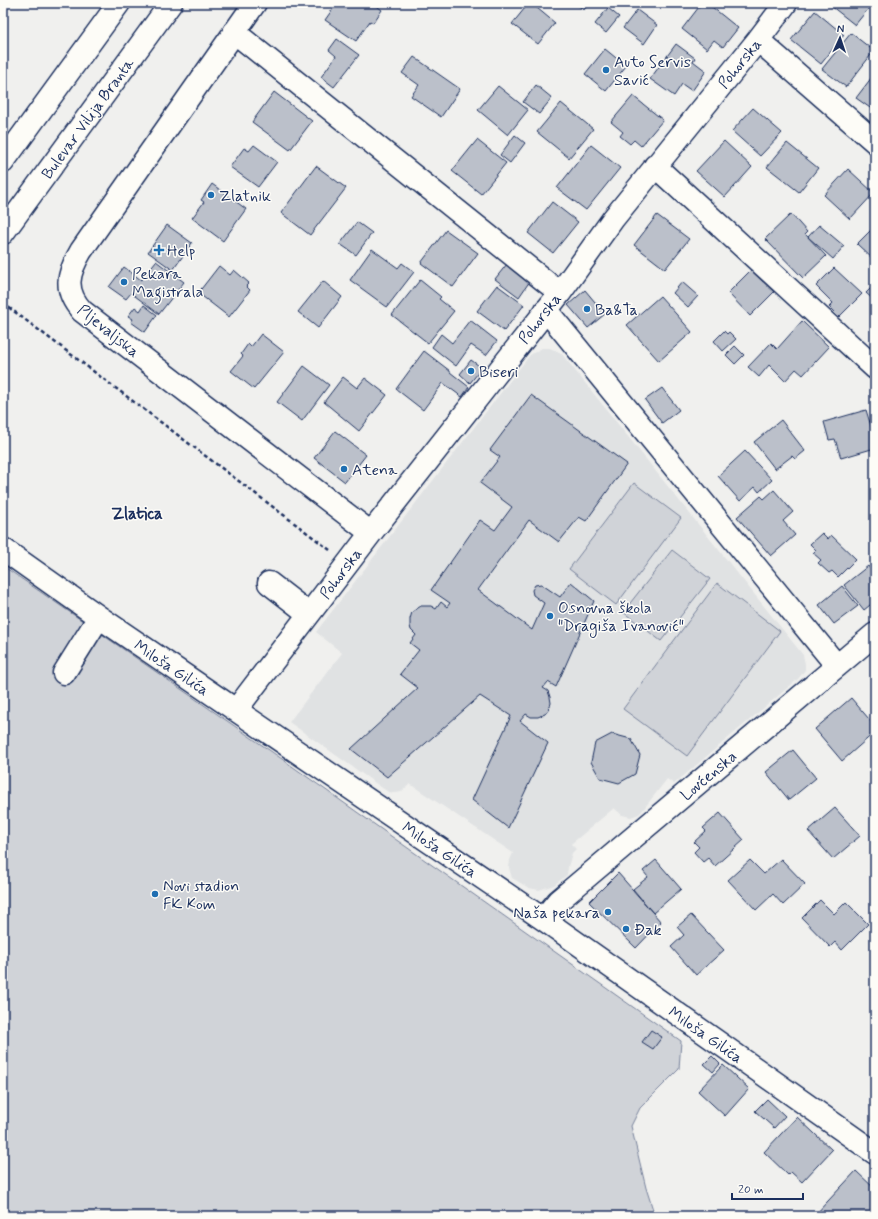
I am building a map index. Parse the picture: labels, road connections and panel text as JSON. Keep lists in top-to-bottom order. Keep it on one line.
{"streets":{"street":["Pohorska","Bulevar Vilija Branta","Pljevaljska","Miloša Gilića","Lovćenska"]},"crossings":[["Pohorska","Pljevaljska"],["Pohorska","Miloša Gilića"],["Miloša Gilića","Lovćenska"]],"districts":["Zlatica"],"places":{"other":["Auto Servis Savić","Zlatnik","Pekara Magistrala","Ba&Ta","Biseri","Atena","Osnovna škola \"Dragiša Ivanović\"","Novi stadion FK Kom","Naša pekara","Đak"],"health":["Help"]},"scale_bar":"20 m","north":"top"}
